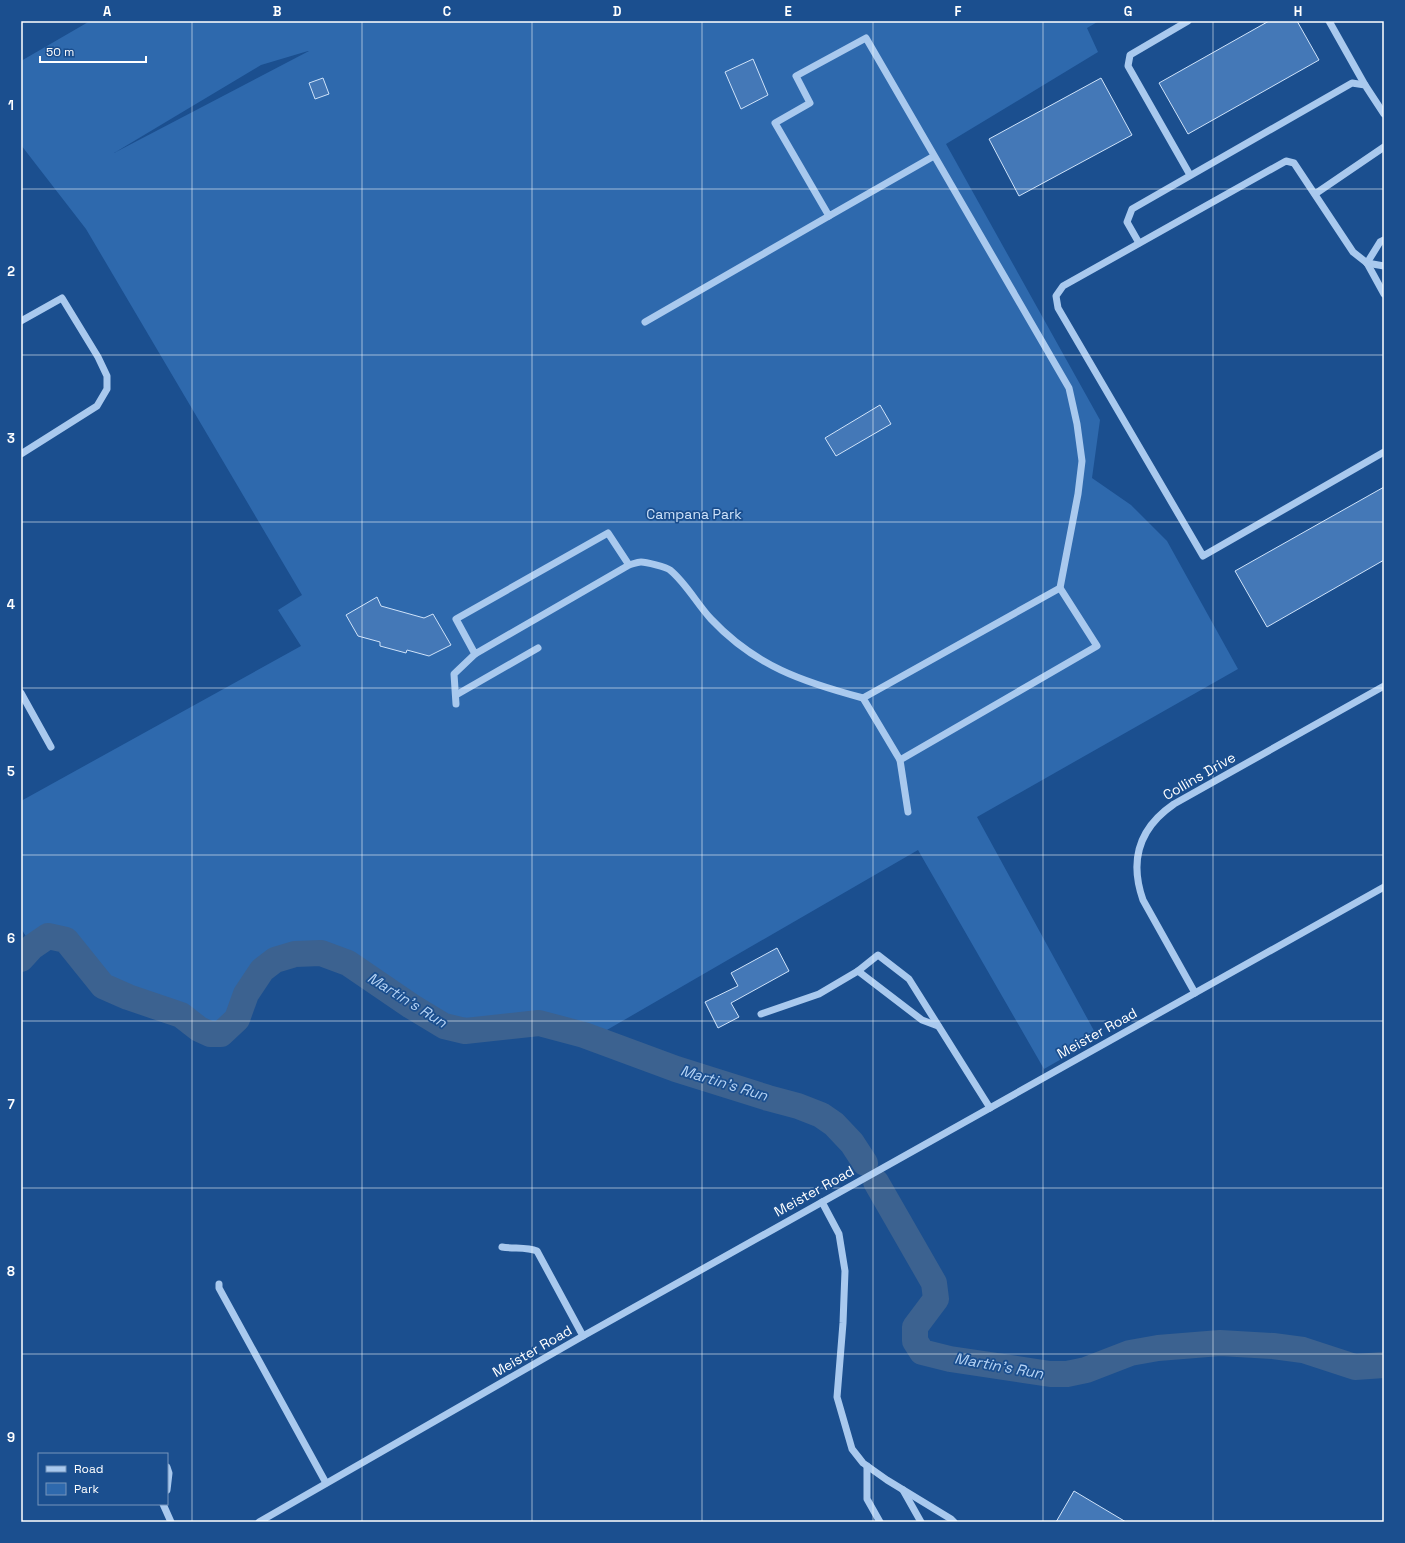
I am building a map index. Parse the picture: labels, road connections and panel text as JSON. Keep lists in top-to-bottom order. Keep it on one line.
{"streets":{"street":["Collins Drive","Meister Road"]},"crossings":[["Collins Drive","Meister Road"]],"water":["Martin's Run"],"parks":["Campana Park"],"legend":["Road","Park"],"scale_bar":"50 m","grid":{"columns":["A","B","C","D","E","F","G","H"],"rows":["1","2","3","4","5","6","7","8","9"]}}
